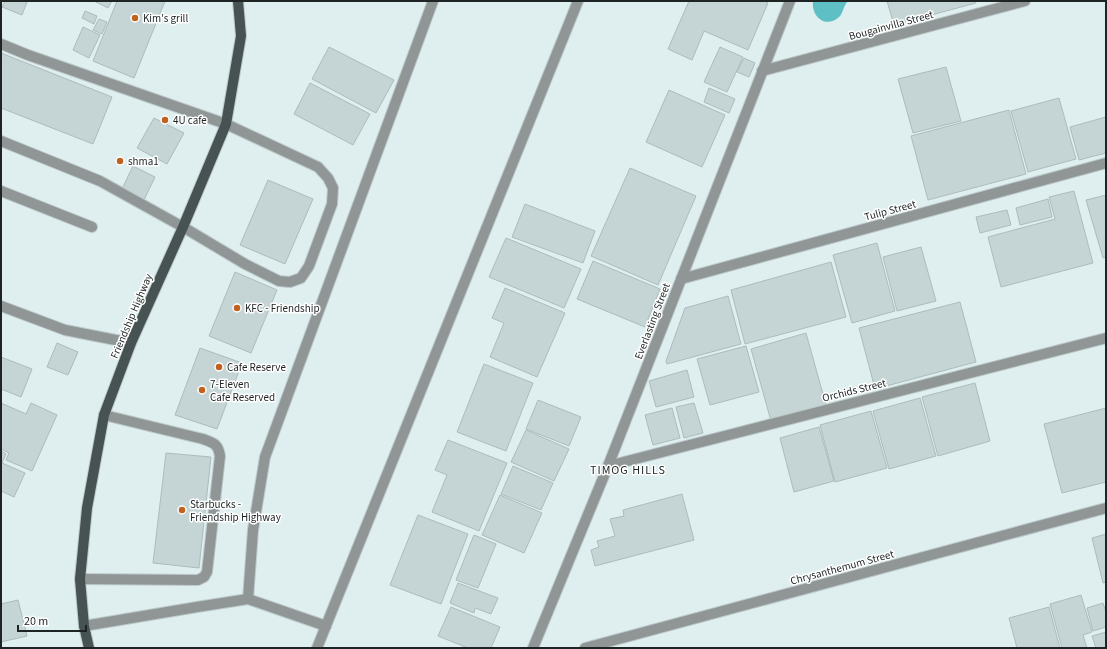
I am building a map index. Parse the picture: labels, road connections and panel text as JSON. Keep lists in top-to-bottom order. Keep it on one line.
{"streets":{"main road":["Friendship Highway"],"street":["Bougainvilla Street","Tulip Street","Everlasting Street","Orchids Street","Chrysanthemum Street"]},"crossings":[["Bougainvilla Street","Everlasting Street"],["Tulip Street","Everlasting Street"],["Everlasting Street","Orchids Street"]],"districts":["TIMOG HILLS"],"places":["Kim's grill","4U cafe","shma1","KFC - Friendship","Cafe Reserve","7-Eleven Cafe Reserved","Starbucks - Friendship Highway"],"scale_bar":"20 m"}
